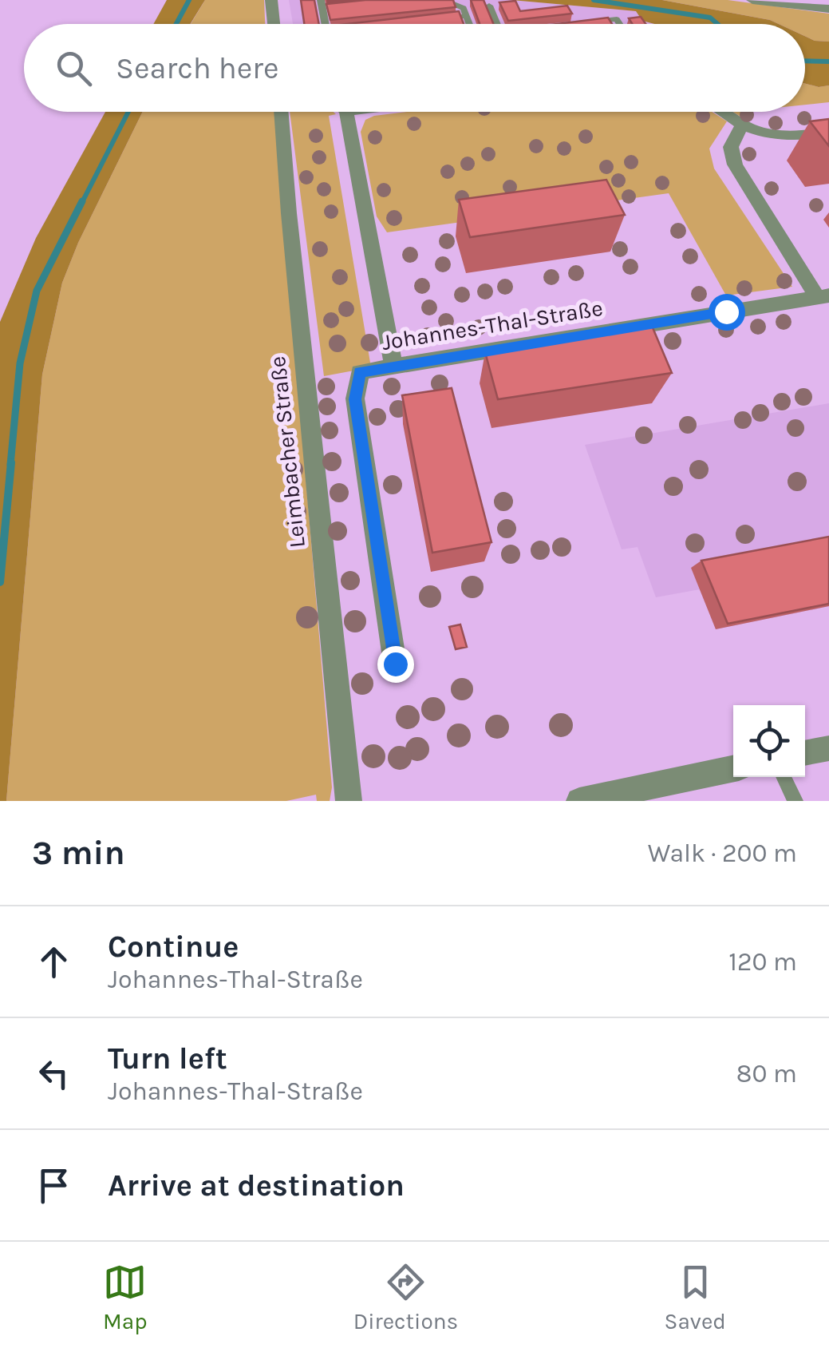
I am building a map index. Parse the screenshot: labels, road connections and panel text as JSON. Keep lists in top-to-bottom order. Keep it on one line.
{"streets":{"street":["Johannes-Thal-Straße","Leimbacher Straße"]},"page":{"search":"Search here","heading":["3 min","Walk · 200 m"],"list":[["Continue","Johannes-Thal-Straße","120 m"],["Turn left","Johannes-Thal-Straße","80 m"],"Arrive at destination"],"nav":["Map","Directions","Saved"]}}
